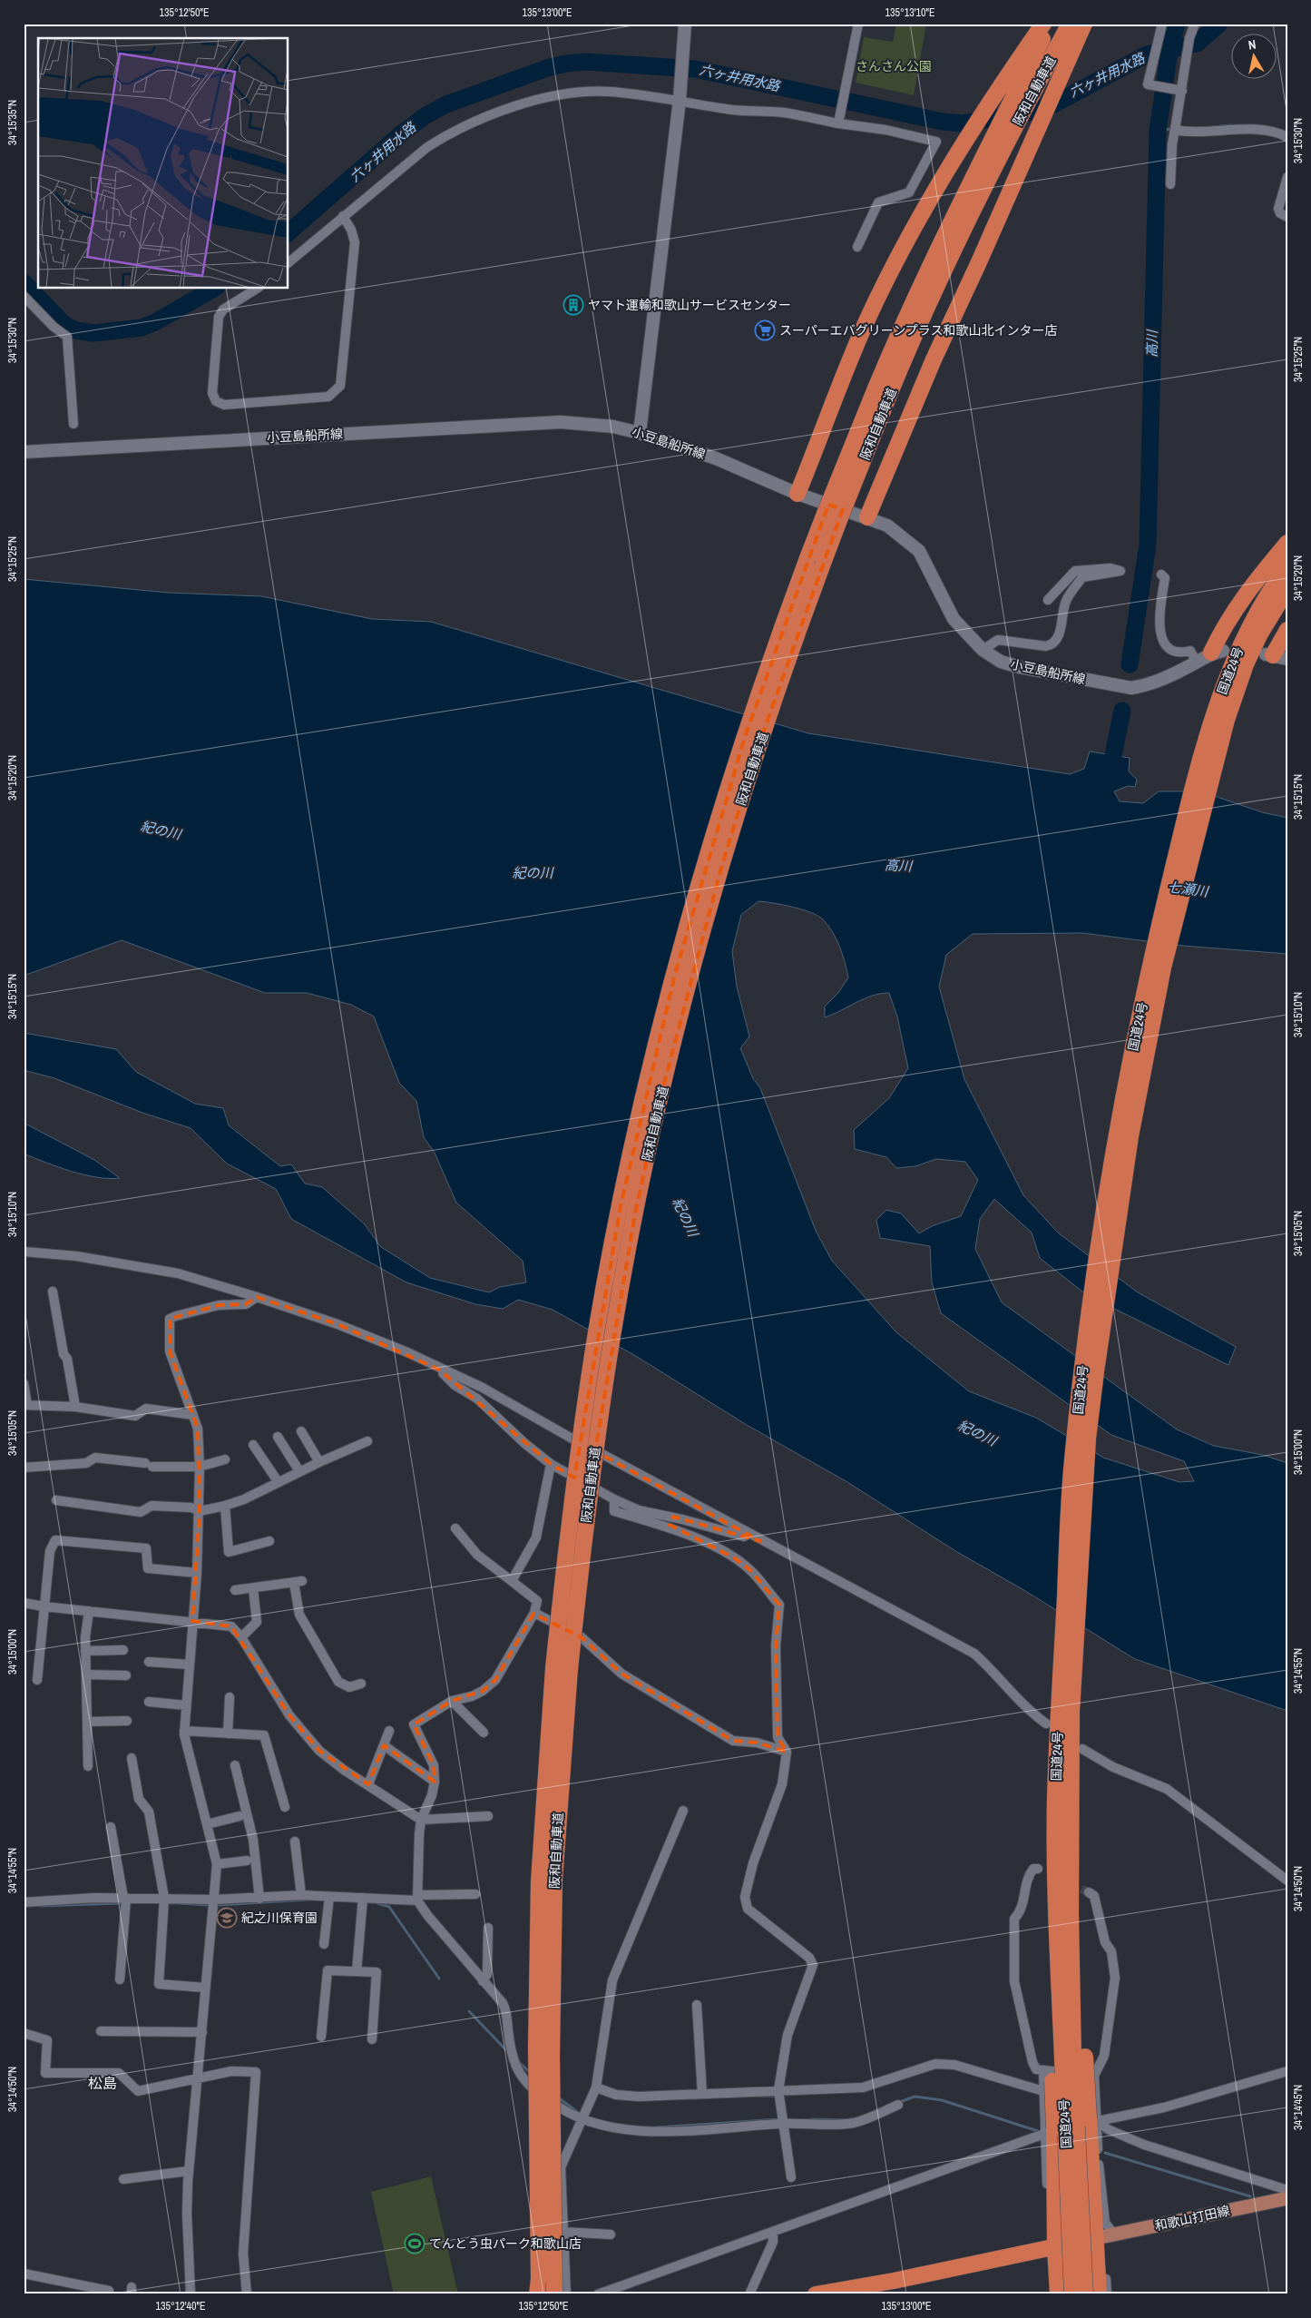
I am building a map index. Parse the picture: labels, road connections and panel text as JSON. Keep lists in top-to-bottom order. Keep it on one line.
{"streets":{"highway":["阪和自動車道","国道24号"],"main road":["小豆島船所線","和歌山打田線"]},"districts":["松島"],"water":["六ヶ井用水路","高川","紀の川","七瀬川"],"parks":["さんさん公園"],"places":{"building":["ヤマト運輸和歌山サービスセンター"],"supermarket":["スーパーエバグリーンプラス和歌山北インター店"],"school or university":["紀之川保育園"],"sports":["てんとう虫パーク和歌山店"]},"north":"top","coordinates":["135°12'50\"E","135°13'00\"E","135°13'10\"E","34°15'35\"N","34°15'30\"N","34°15'25\"N","34°15'20\"N","34°15'15\"N","34°15'10\"N","34°15'05\"N","34°15'00\"N","34°14'55\"N","34°14'50\"N","34°14'45\"N","135°12'40\"E"]}
